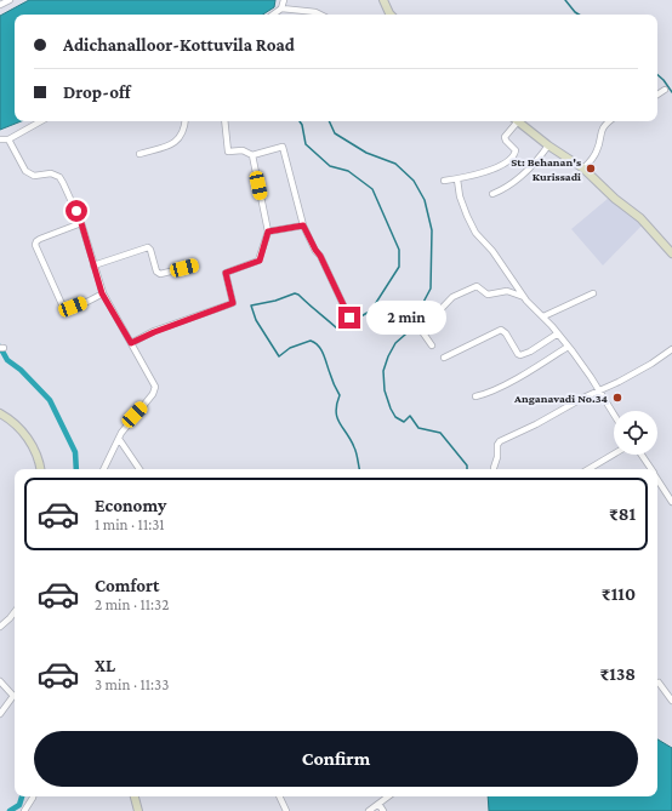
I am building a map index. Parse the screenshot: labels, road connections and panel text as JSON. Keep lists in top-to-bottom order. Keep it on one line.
{"places":["St: Behanan's Kurissadi","Anganavadi No.34"],"page":{"banner":["Adichanalloor-Kottuvila Road","Drop-off"],"bubble":"2 min","list":[{"name":"Economy","note":"1 min · 11:31","value":"₹81"},{"name":"Comfort","note":"2 min · 11:32","value":"₹110"},{"name":"XL","note":"3 min · 11:33","value":"₹138"}],"buttons":"Confirm"}}
